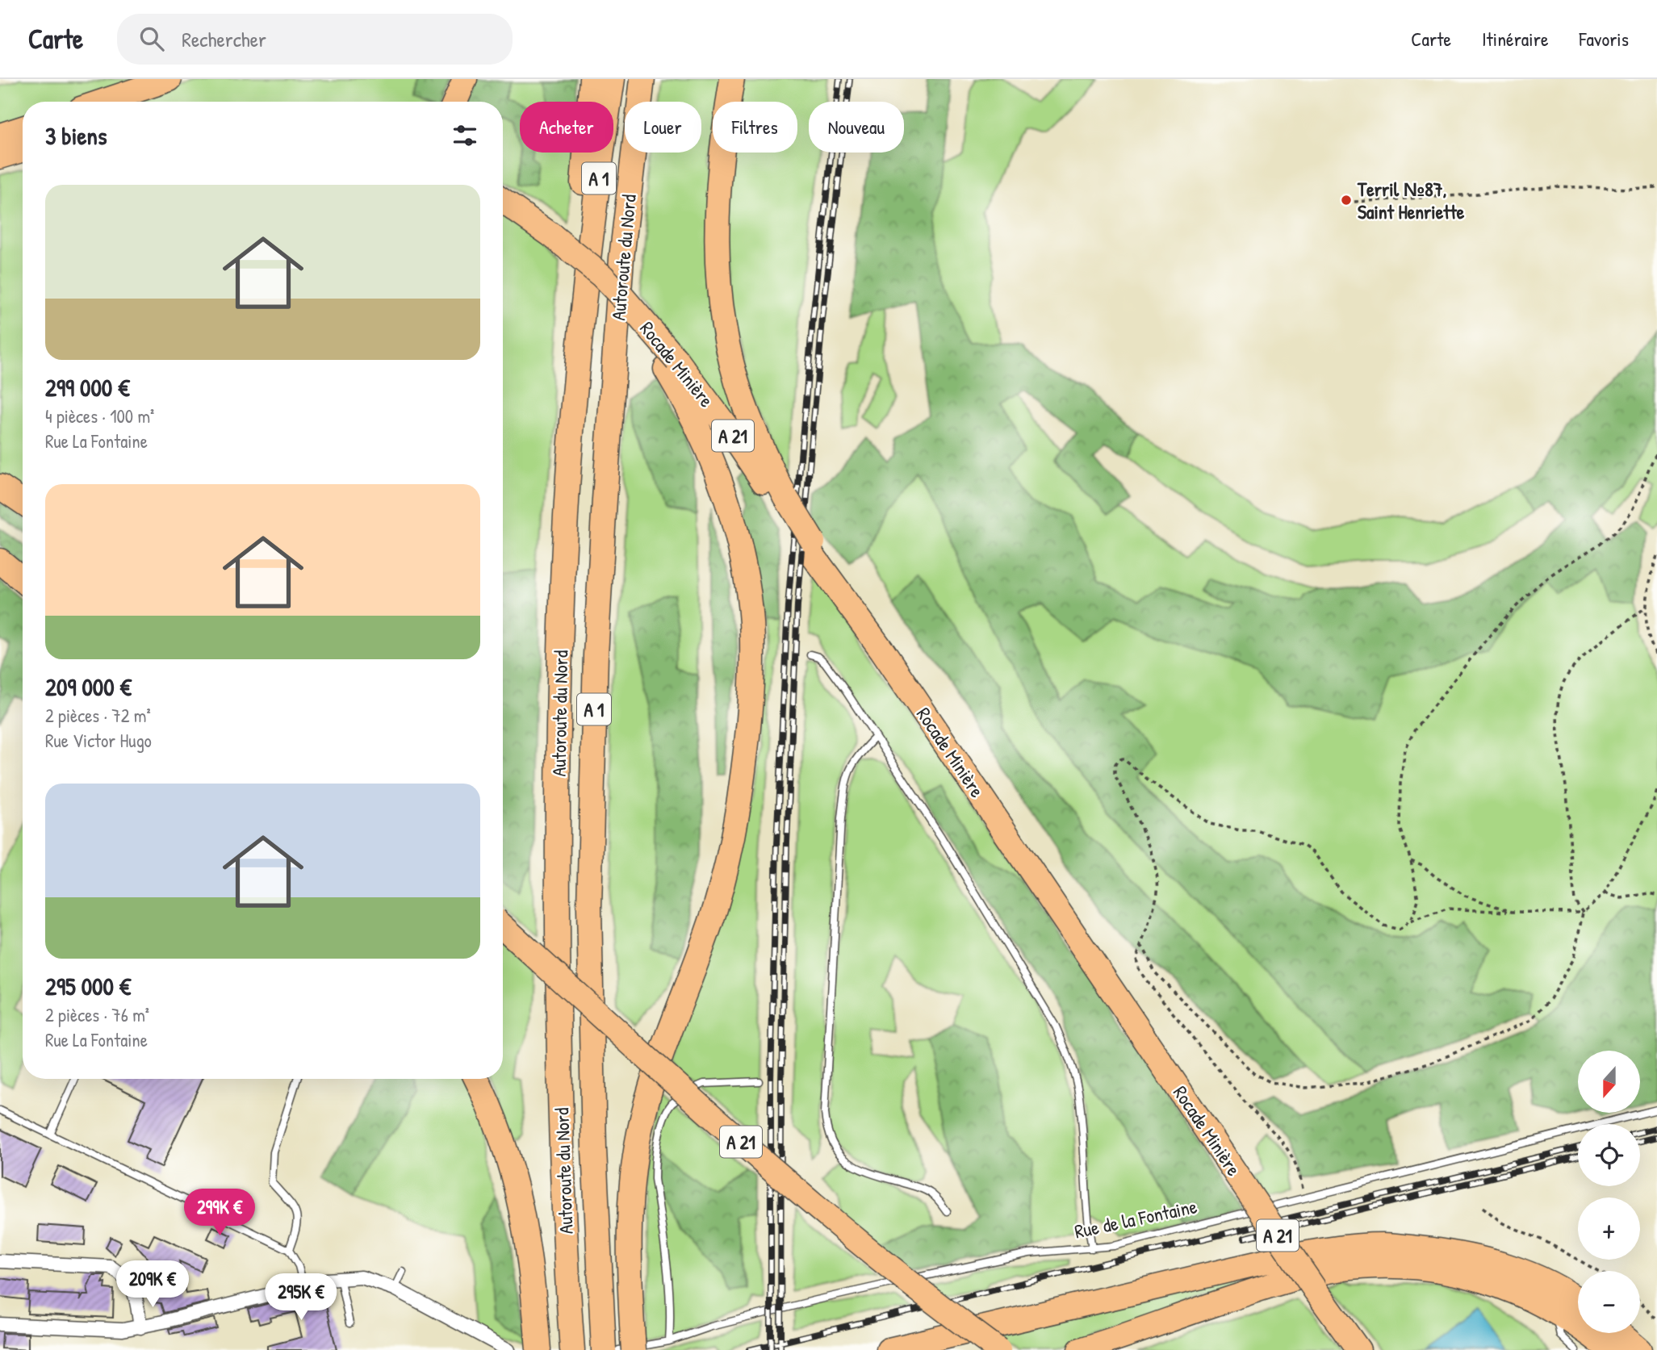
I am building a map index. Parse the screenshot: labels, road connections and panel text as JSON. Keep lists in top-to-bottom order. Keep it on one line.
{"streets":{"highway":["A 1","Autoroute du Nord","Rocade Minière","A 21"],"lane":["Rue de la Fontaine"]},"crossings":[["Autoroute du Nord","Rue de la Fontaine"]],"places":["Terril №87, Saint Henriette"],"north":"bottom","page":{"header":"Carte","search":"Rechercher","nav":["Carte","Itinéraire","Favoris"],"chip":["Acheter","Louer","Filtres","Nouveau"],"heading":"3 biens","list":[{"name":"299 000 €","note":"4 pièces · 100 m² · Rue La Fontaine"},{"name":"209 000 €","note":"2 pièces · 72 m² · Rue Victor Hugo"},{"name":"295 000 €","note":"2 pièces · 76 m² · Rue La Fontaine"}],"map_buttons":["+","−"],"price":["299K €","209K €","295K €"]}}
